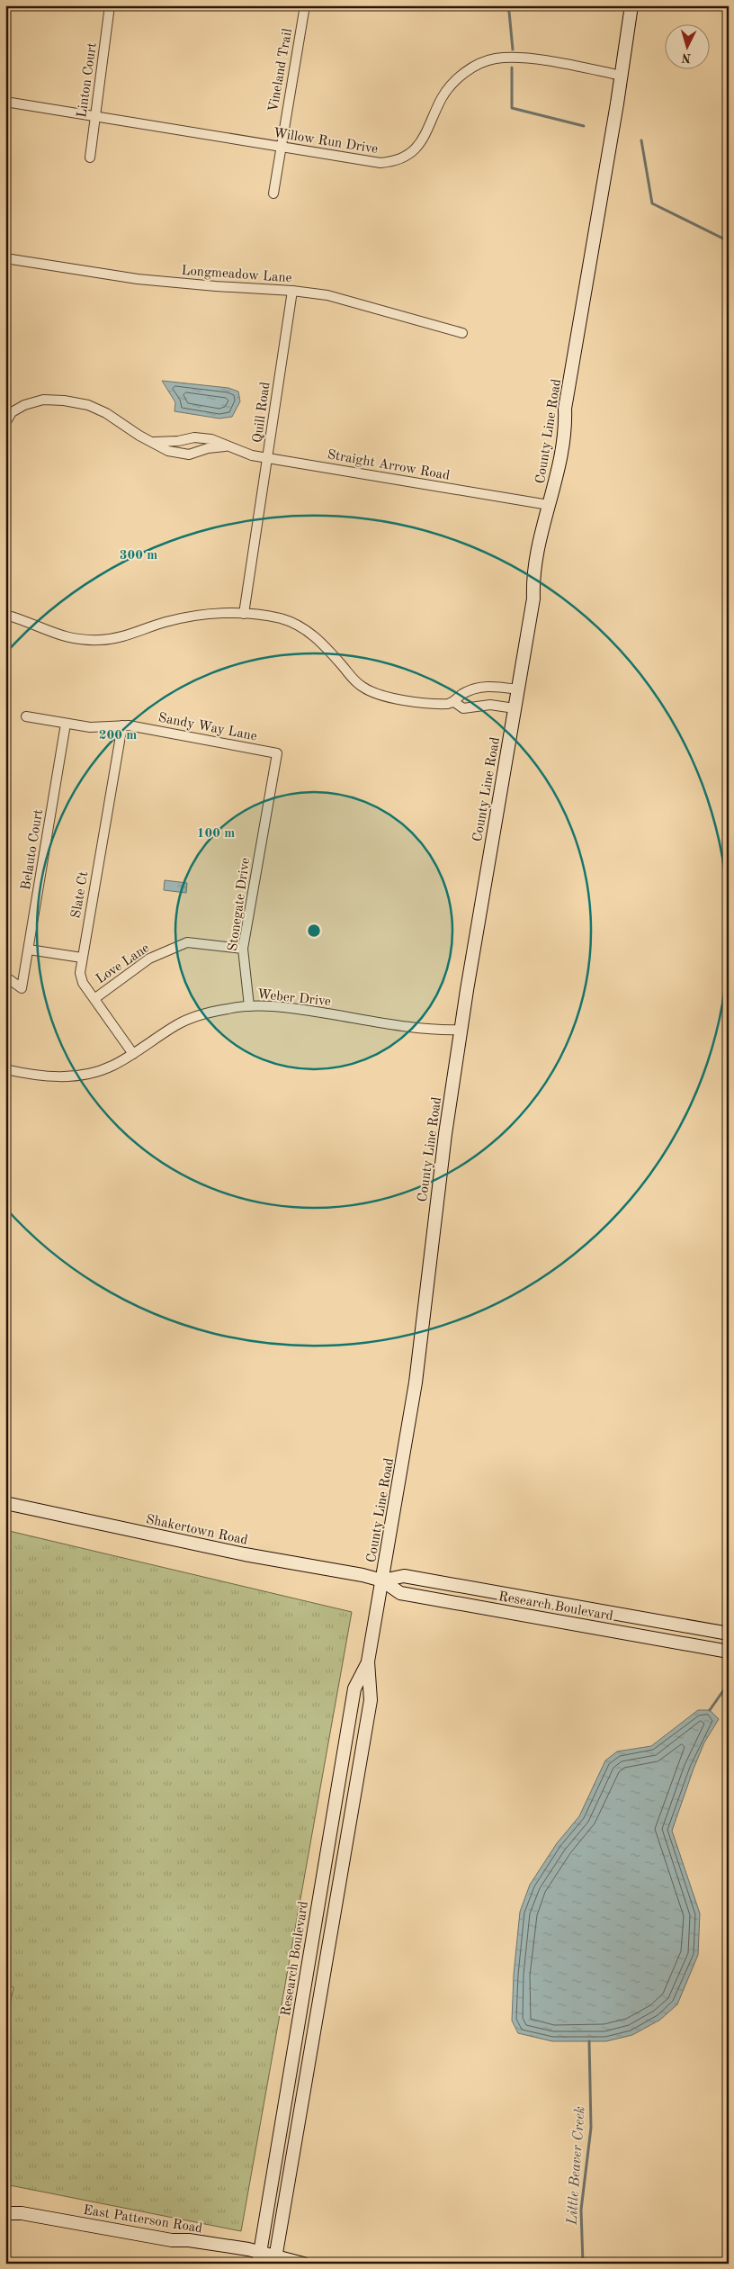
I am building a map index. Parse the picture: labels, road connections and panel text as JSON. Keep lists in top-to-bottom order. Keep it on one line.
{"streets":{"main road":["County Line Road","Shakertown Road","Research Boulevard","East Patterson Road"],"street":["Vineland Trail","Linton Court","Willow Run Drive","Longmeadow Lane","Quill Road","Straight Arrow Road","Sandy Way Lane","Belauto Court","Slate Ct","Stonegate Drive","Love Lane","Weber Drive"]},"crossings":[["Vineland Trail","Willow Run Drive"],["Linton Court","Willow Run Drive"],["Willow Run Drive","County Line Road"],["Longmeadow Lane","Quill Road"],["Quill Road","Straight Arrow Road"],["County Line Road","Straight Arrow Road"],["County Line Road","Weber Drive"],["County Line Road","Shakertown Road"],["County Line Road","Research Boulevard"],["Sandy Way Lane","Belauto Court"],["Sandy Way Lane","Slate Ct"],["Sandy Way Lane","Stonegate Drive"],["Slate Ct","Love Lane"],["Slate Ct","Weber Drive"],["Stonegate Drive","Love Lane"],["Stonegate Drive","Weber Drive"],["Shakertown Road","Research Boulevard"],["Research Boulevard","East Patterson Road"]],"water":["Little Beaver Creek"],"north":"bottom","rings":["300 m","200 m","100 m"]}
